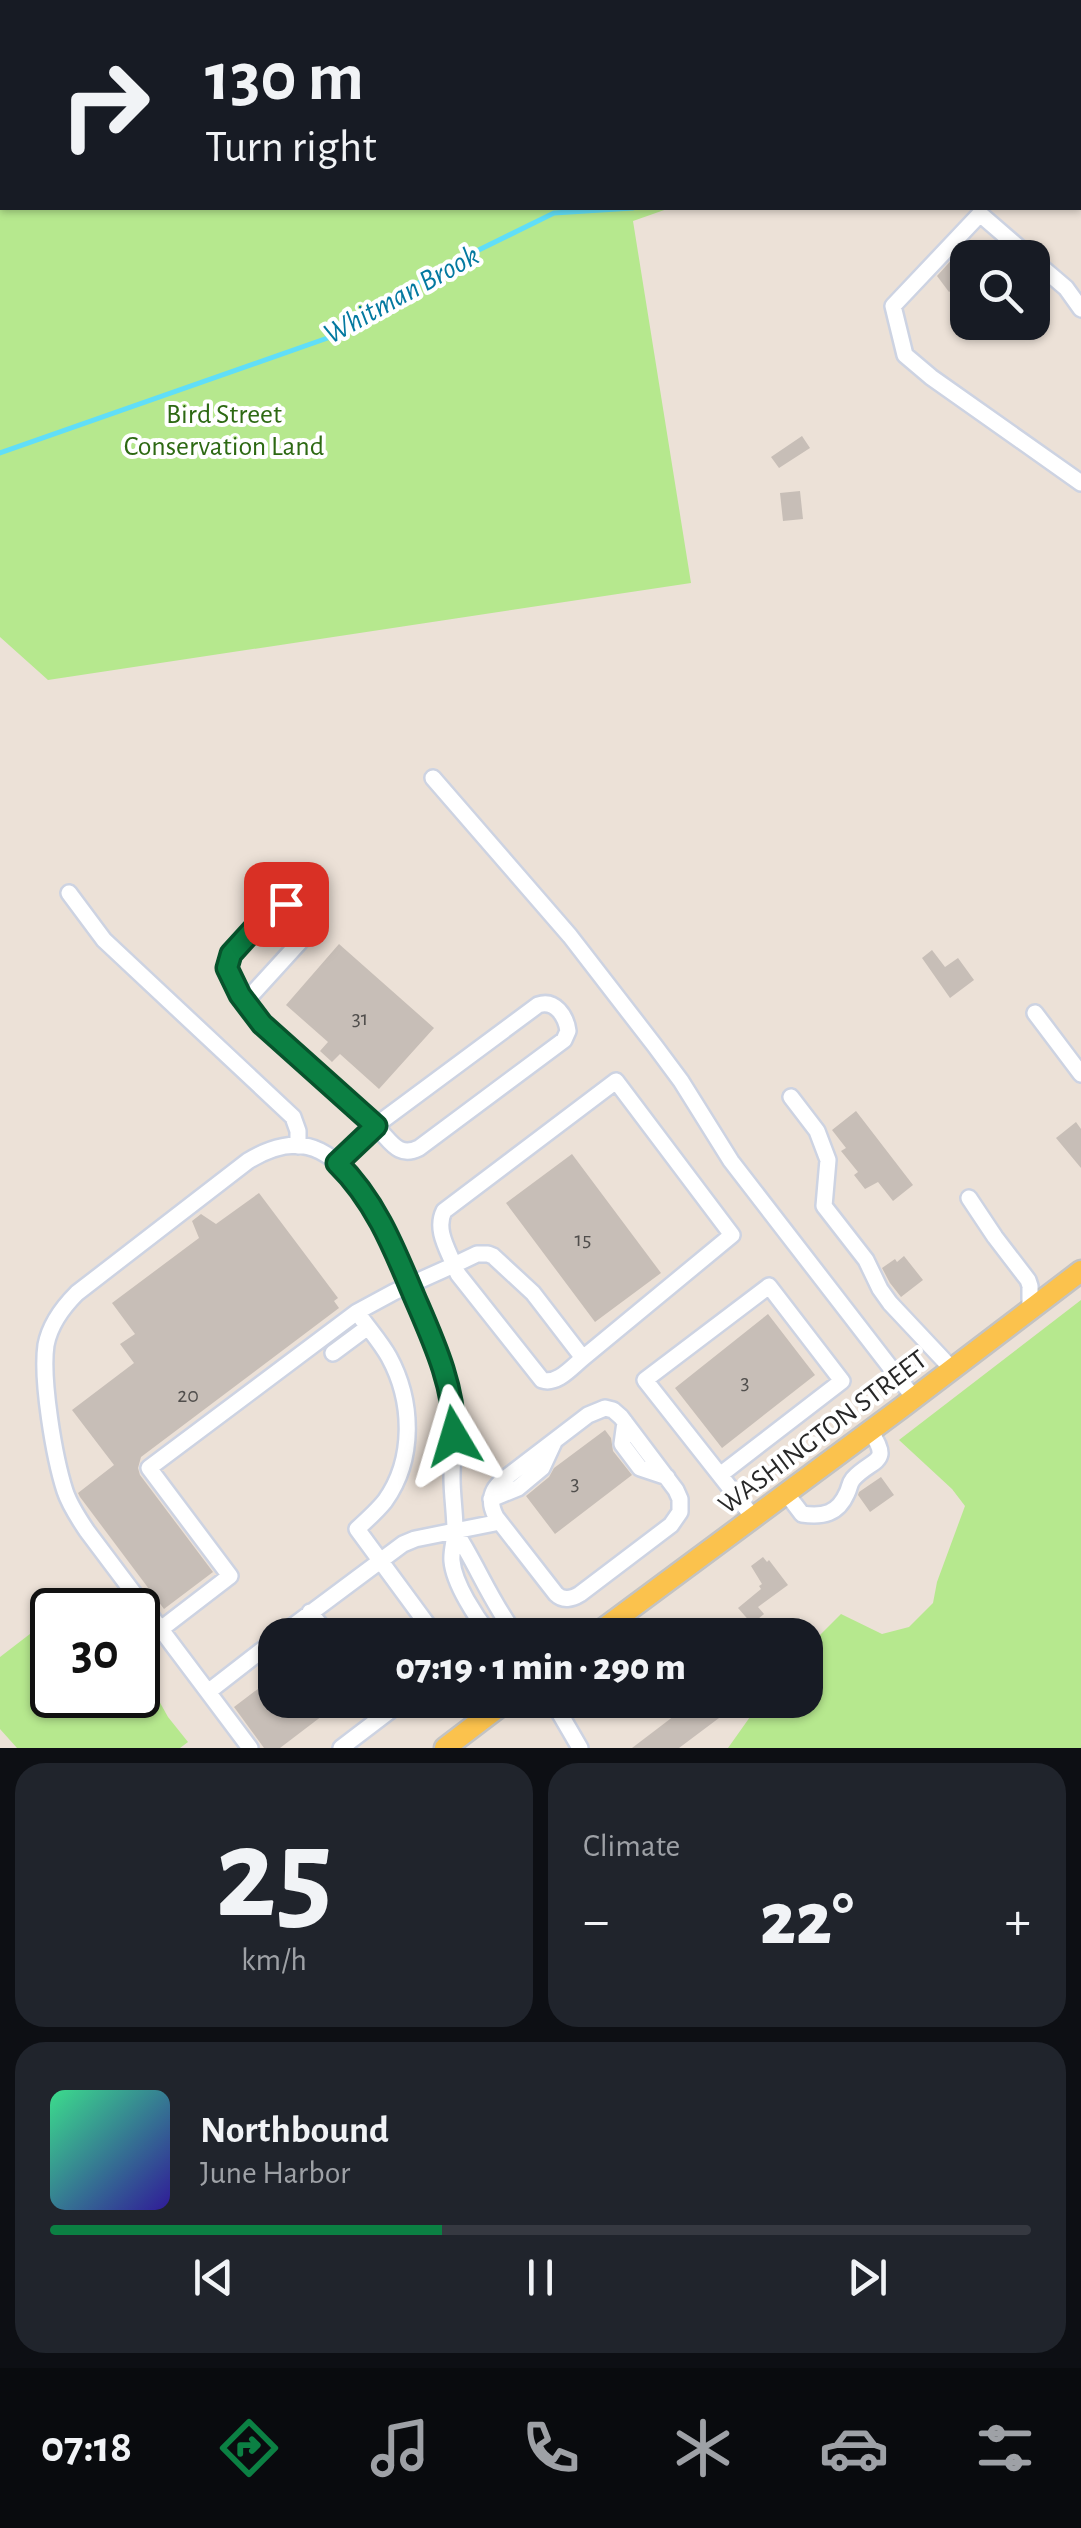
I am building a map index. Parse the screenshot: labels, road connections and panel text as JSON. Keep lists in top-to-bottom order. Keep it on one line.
{"streets":{"main road":["WASHINGTON STREET"]},"water":["Whitman Brook"],"parks":["Bird Street Conservation Land"],"house_numbers":["31","15","3","20","3"],"page":{"turn":["130 m","Turn right"],"limit":"30","trip":"07:19 · 1 min · 290 m","tile":[["25","km/h"],"Climate"],"heat":["−","22°","+"],"song":["Northbound","June Harbor"],"tabs":"07:18"}}
